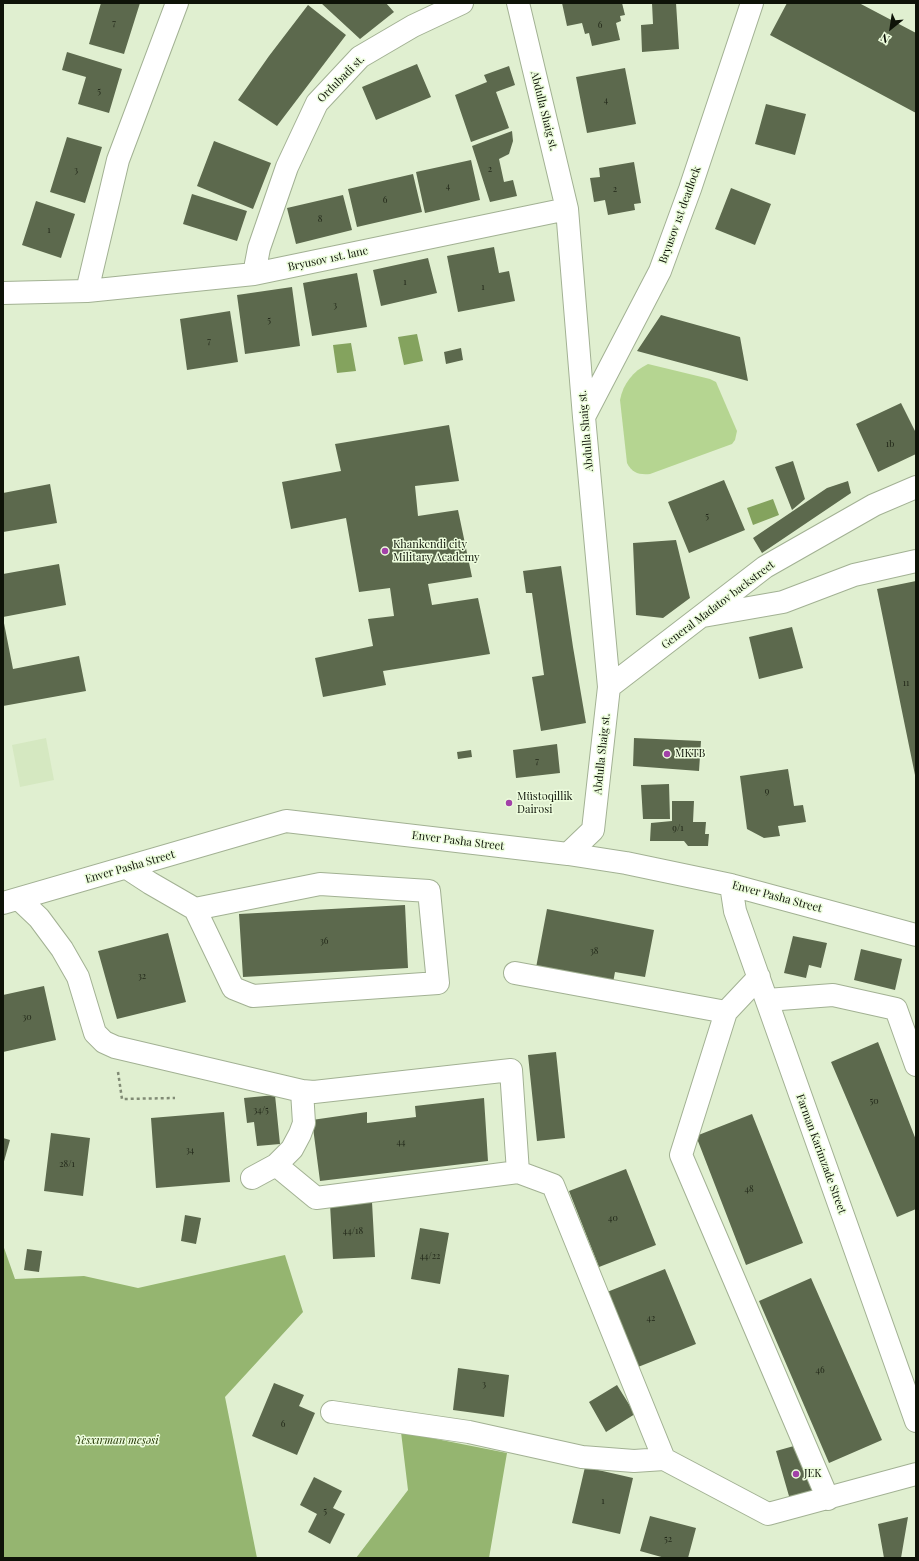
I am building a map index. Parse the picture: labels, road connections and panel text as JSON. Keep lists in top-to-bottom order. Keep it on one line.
{"streets":{"street":["Ordubadi st.","Abdulla Shaig st.","Bryusov 1st deadlock","Bryusov 1st. lane","General Madatov backstreet","Enver Pasha Street","Farman Karimzade Street"]},"crossings":[["Ordubadi st.","Bryusov 1st. lane"],["Abdulla Shaig st.","Bryusov 1st deadlock"],["Abdulla Shaig st.","Bryusov 1st. lane"],["Abdulla Shaig st.","General Madatov backstreet"],["Abdulla Shaig st.","Enver Pasha Street"],["Enver Pasha Street","Farman Karimzade Street"]],"parks":["Yesxırman meşəsi"],"places":["Khankendi city Military Academy","MKTB","Müstəqillik Dairəsi","JEK"],"house_numbers":["7","6","5","4","2","3","4","2","6","8","1","1","1","3","5","7","1b","5","11","7","9","9/1","36","38","32","30","50","34/5","44","34","28/1","48","40","44/18","44/22","42","46","3","6","1","5","52"],"north":"bottom left"}
